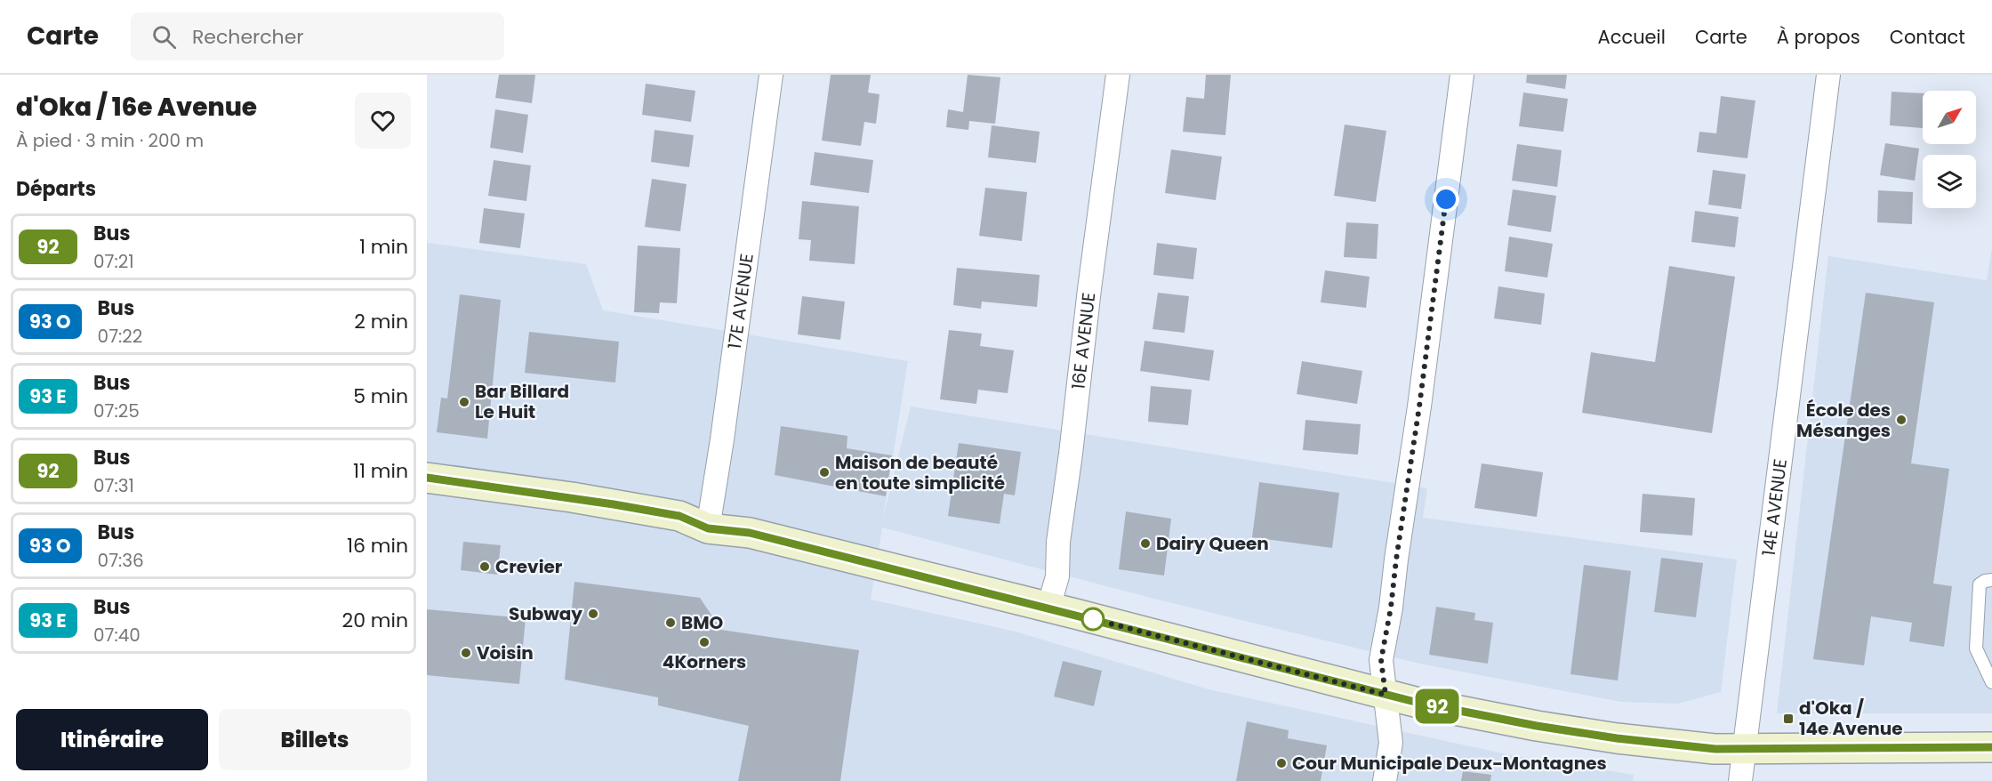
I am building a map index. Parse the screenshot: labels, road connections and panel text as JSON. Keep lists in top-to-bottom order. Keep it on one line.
{"streets":{"street":["17E AVENUE","16E AVENUE","14E AVENUE"]},"places":{"other":["Bar Billard Le Huit","École des Mésanges","Maison de beauté en toute simplicité","Dairy Queen","Crevier","Subway","BMO","4Korners","Voisin","Cour Municipale Deux-Montagnes"],"transit":["d'Oka / 14e Avenue"]},"lines":["bus line 92"],"north":"top right","page":{"header":"Carte","search":"Rechercher","nav":["Accueil","Carte","À propos","Contact"],"heading":[["d'Oka / 16e Avenue","À pied · 3 min · 200 m"],"Départs"],"on_map":"92","list":[{"mark":"92","name":"Bus","note":"07:21","value":"1 min"},{"mark":"93 O","name":"Bus","note":"07:22","value":"2 min"},{"mark":"93 E","name":"Bus","note":"07:25","value":"5 min"},{"mark":"92","name":"Bus","note":"07:31","value":"11 min"},{"mark":"93 O","name":"Bus","note":"07:36","value":"16 min"},{"mark":"93 E","name":"Bus","note":"07:40","value":"20 min"}],"buttons":["Itinéraire","Billets"]}}
